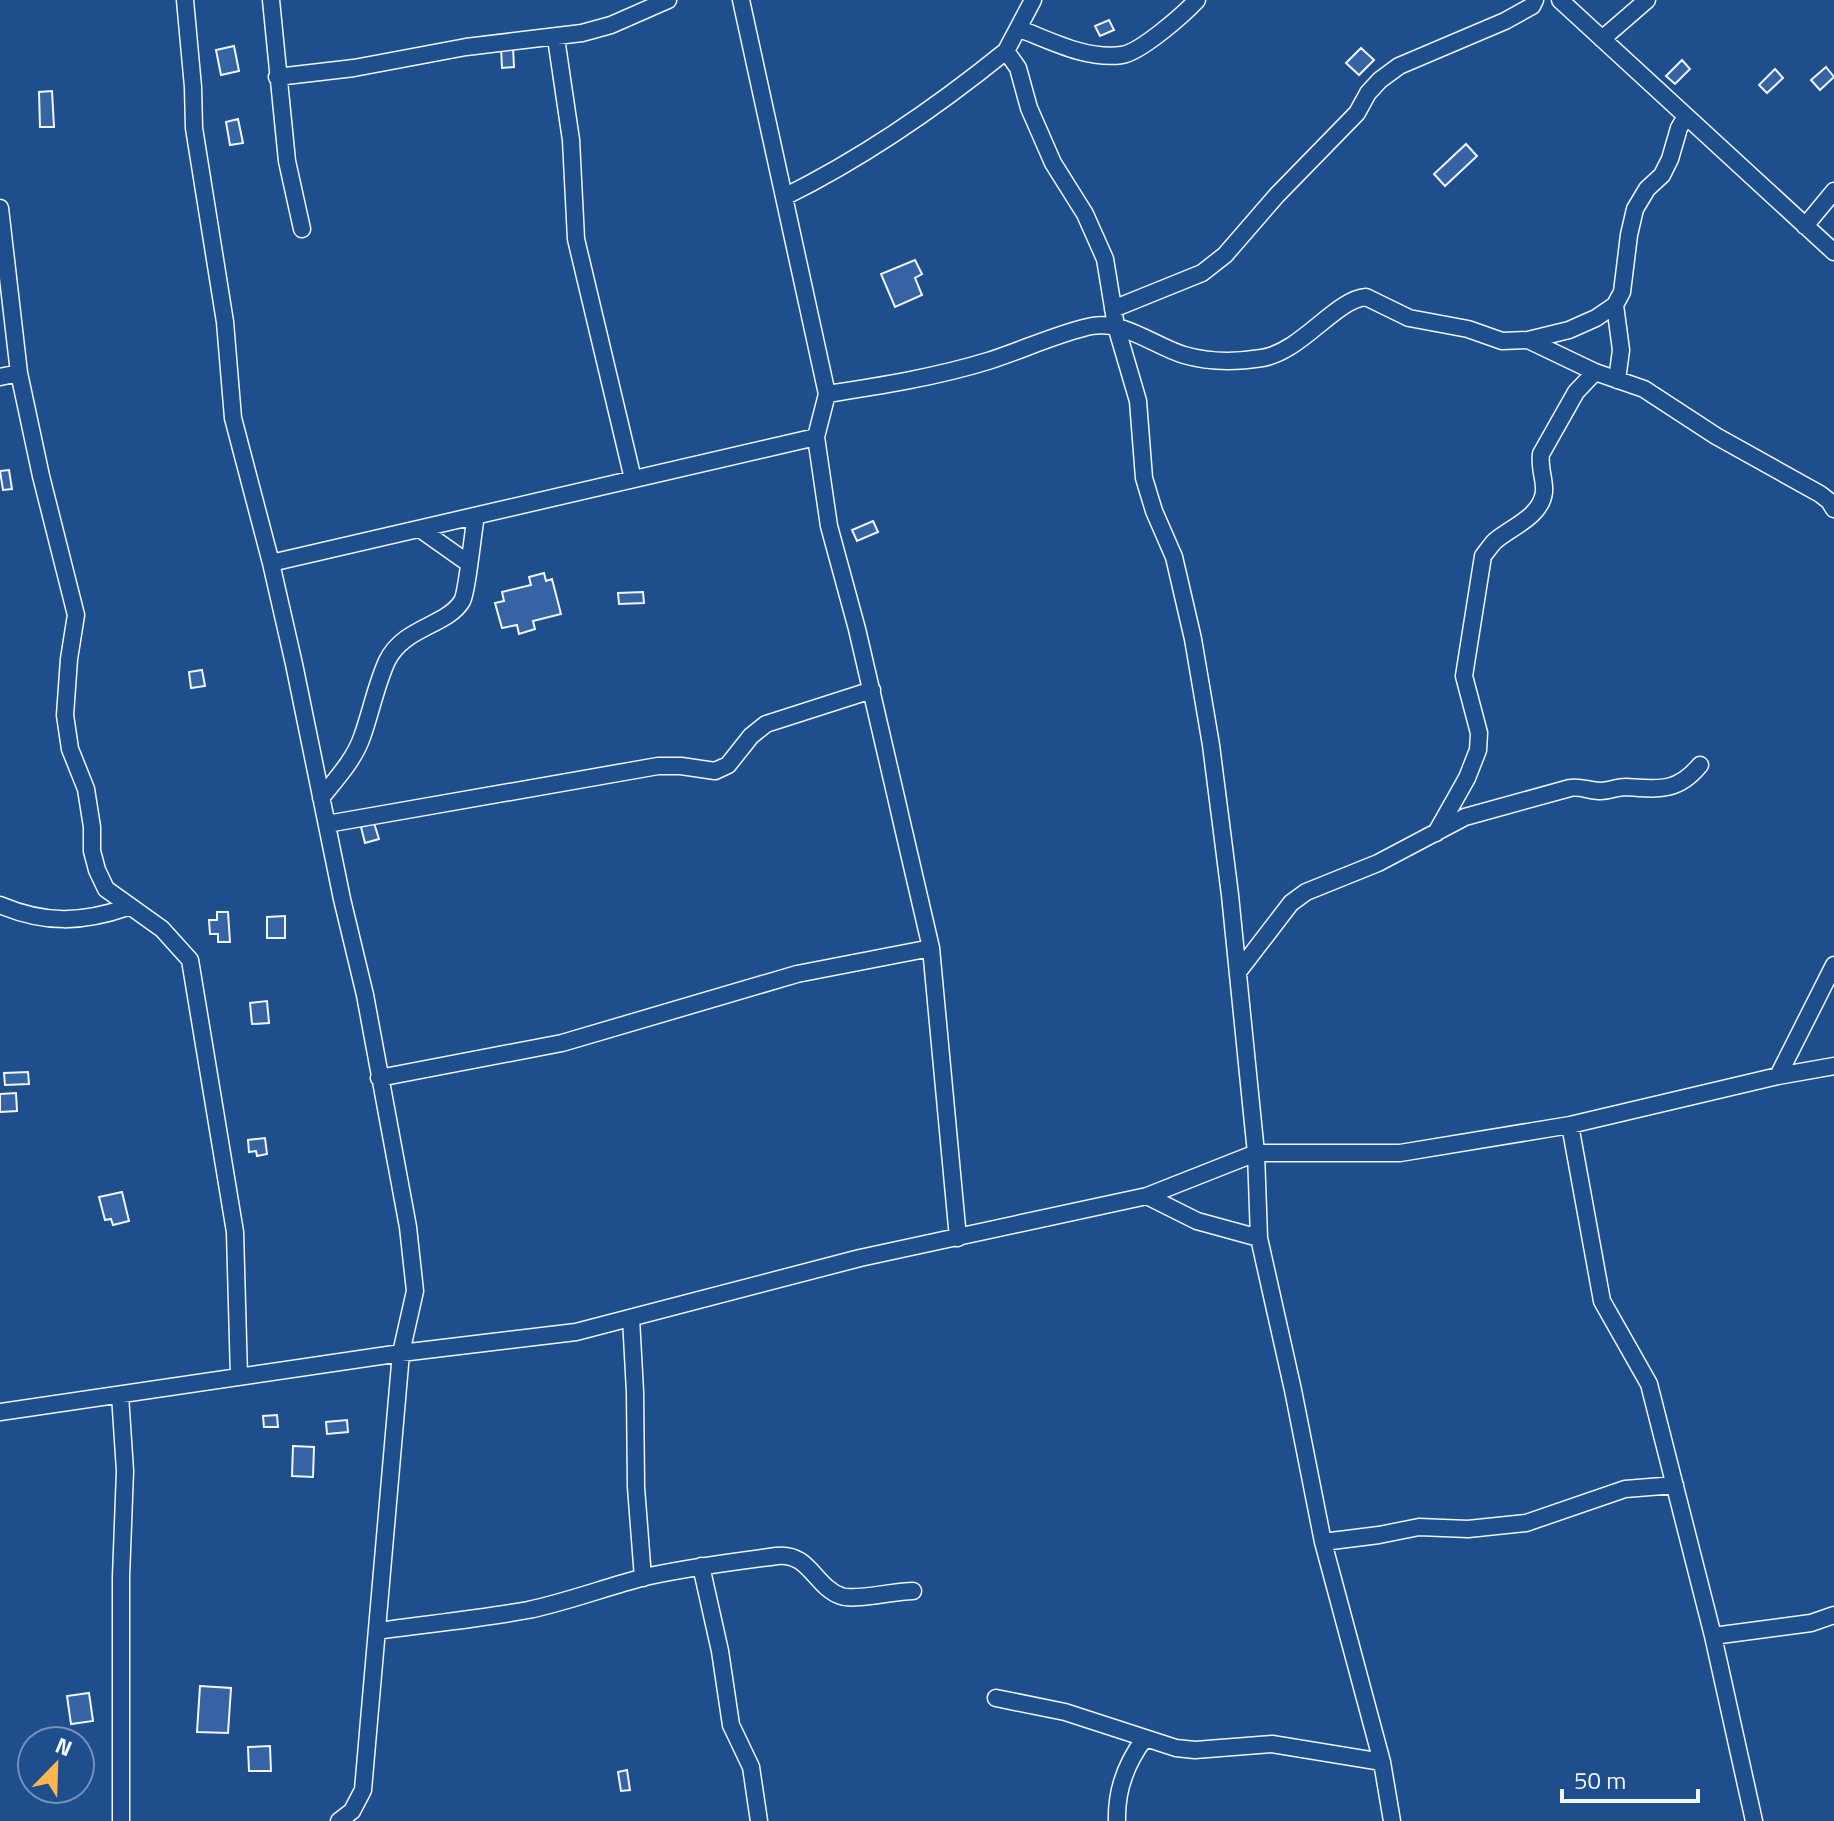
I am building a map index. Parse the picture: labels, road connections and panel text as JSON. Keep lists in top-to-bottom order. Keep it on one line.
{"scale_bar":"50 m","north":"top right"}
